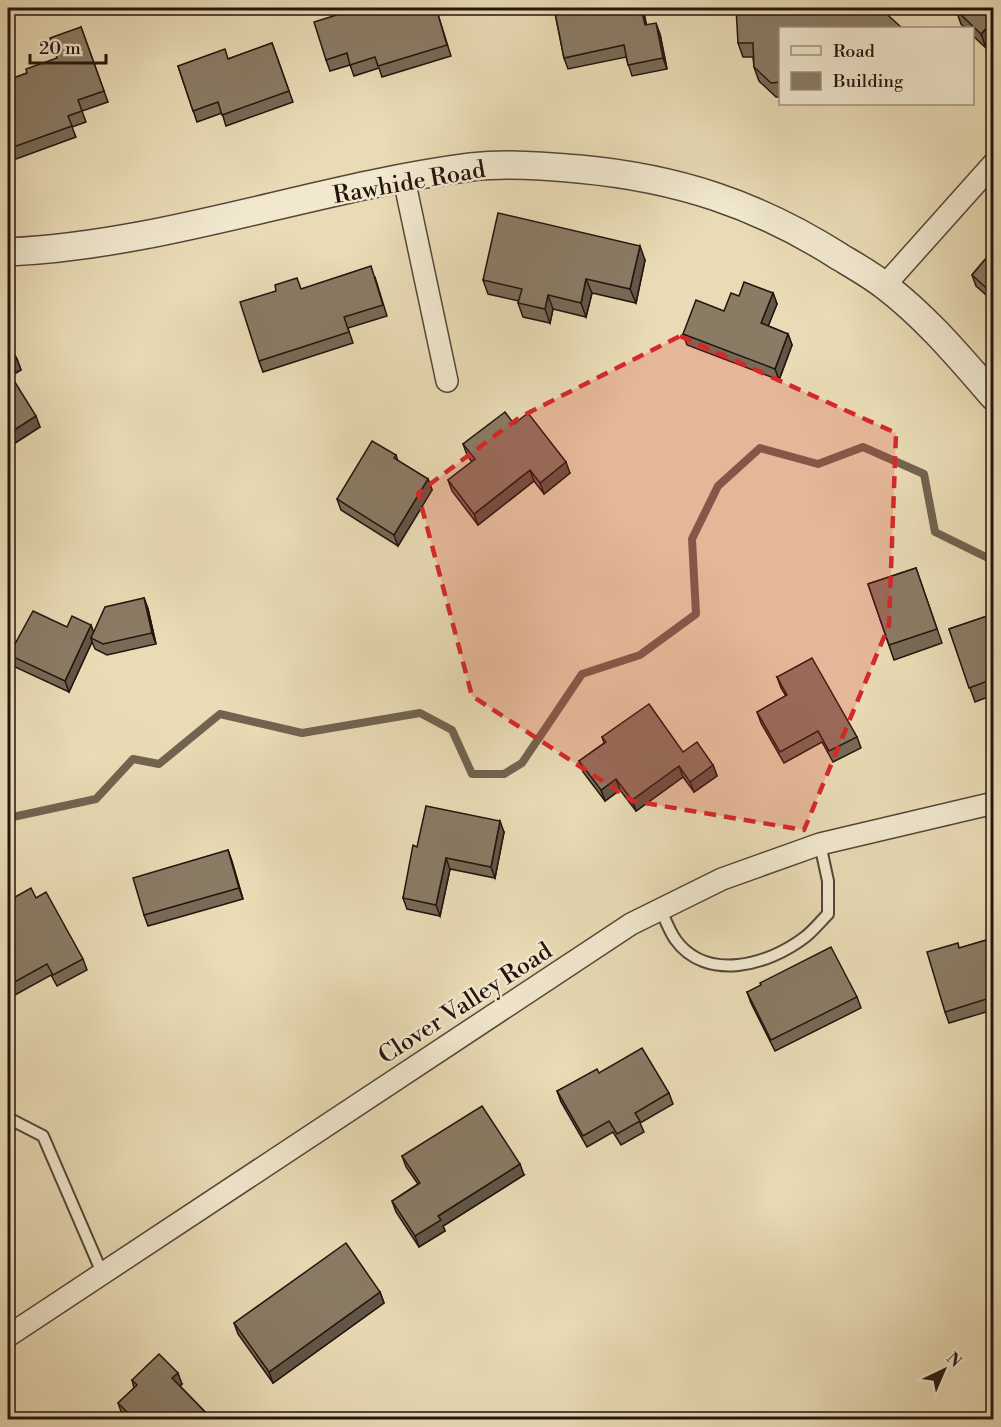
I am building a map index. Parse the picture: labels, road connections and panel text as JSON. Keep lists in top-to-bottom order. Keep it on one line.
{"streets":{"street":["Rawhide Road","Clover Valley Road"]},"legend":["Road","Building"],"scale_bar":"20 m","north":"top right"}
